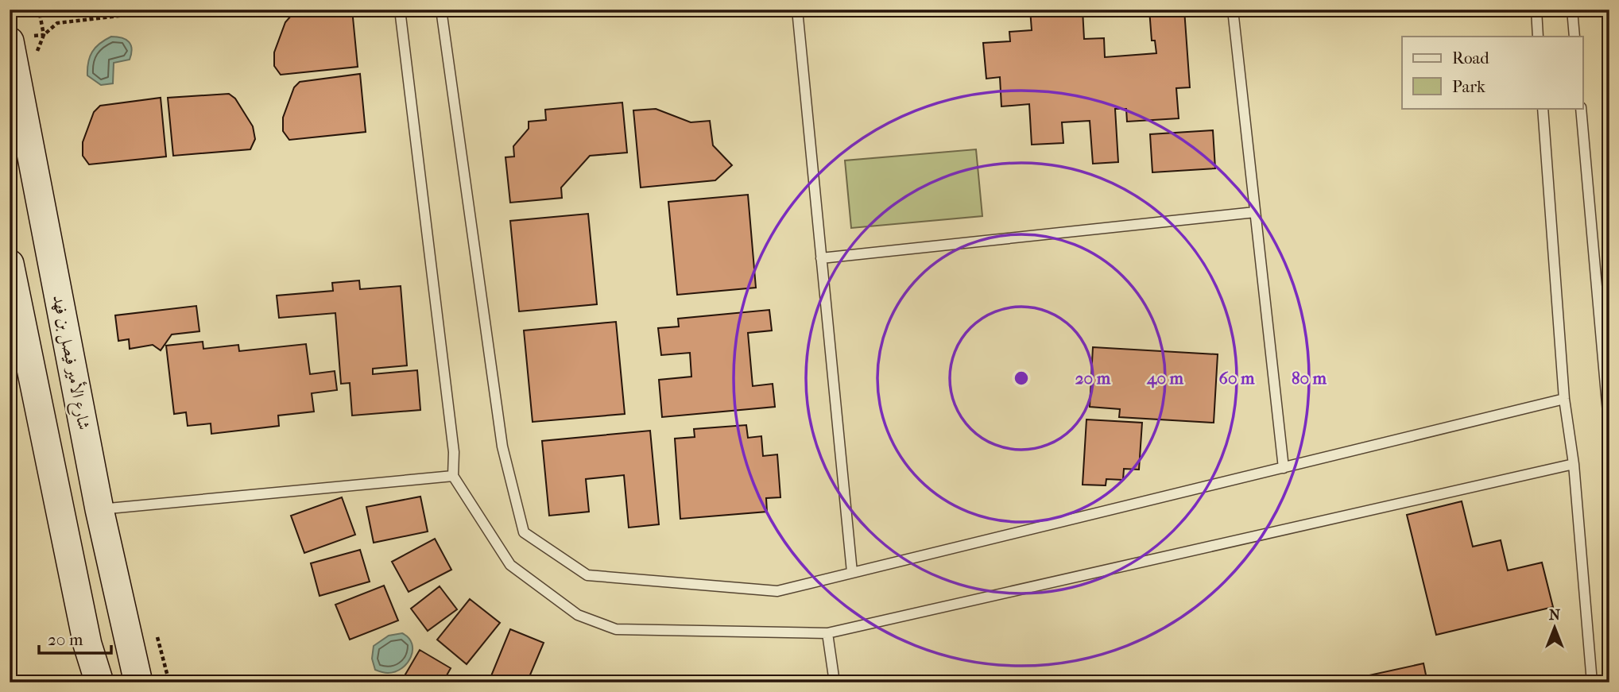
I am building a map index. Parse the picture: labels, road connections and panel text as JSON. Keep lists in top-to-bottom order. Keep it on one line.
{"streets":{"main road":["شارع الأمير فيصل بن فهد"]},"legend":["Road","Park"],"scale_bar":"20 m","north":"top","rings":["20 m","40 m","60 m","80 m"]}
